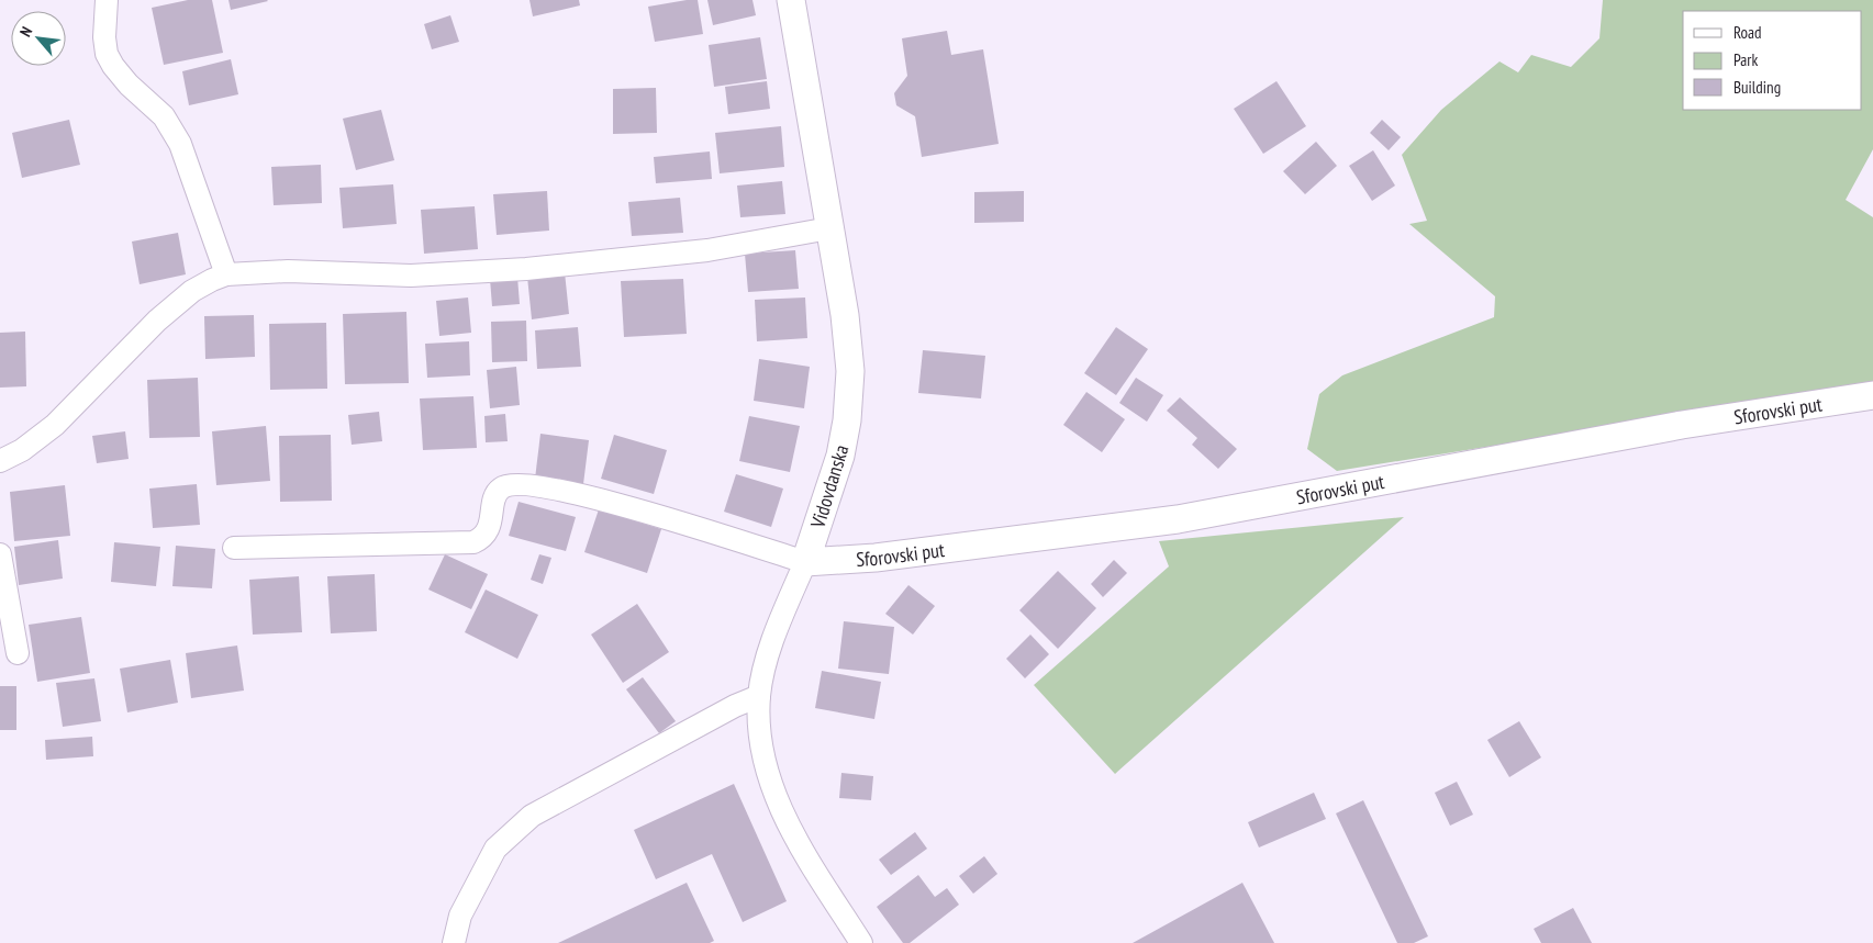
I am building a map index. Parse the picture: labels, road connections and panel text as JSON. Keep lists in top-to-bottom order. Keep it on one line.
{"streets":{"street":["Sforovski put","Vidovdanska"]},"crossings":[["Sforovski put","Vidovdanska"]],"legend":["Road","Park","Building"],"north":"top left"}
